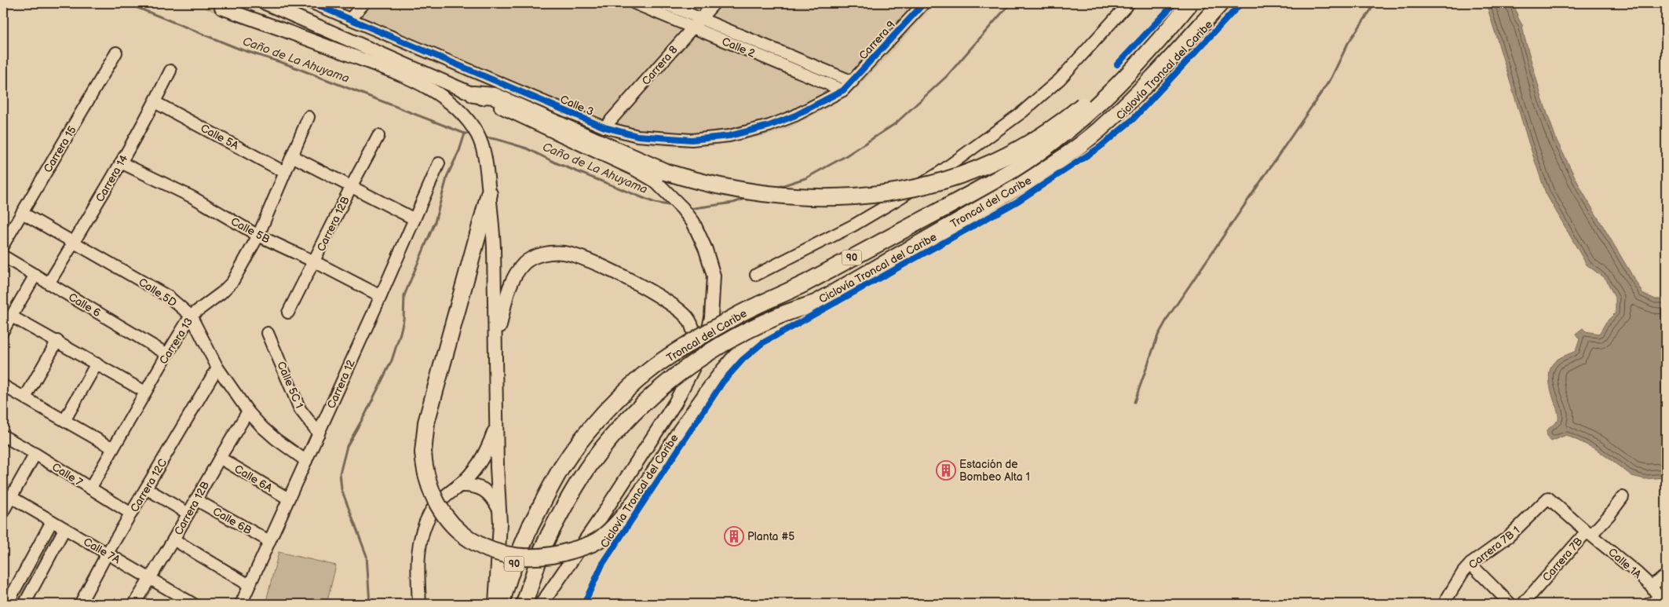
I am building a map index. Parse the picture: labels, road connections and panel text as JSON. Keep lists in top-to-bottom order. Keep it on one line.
{"streets":{"highway":["Troncal del Caribe","90"],"street":["Carrera 9","Calle 2","Carrera 8","Calle 3","Calle 5A","Carrera 15","Carrera 14","Carrera 12B","Calle 5B","Calle 5D","Calle 6","Carrera 13","Carrera 12","Calle 5C 1","Calle 7","Calle 6A","Carrera 12C","Calle 6B","Carrera 7B 1","Calle 7A","Carrera 7B","Calle 1A"],"cycle path":["Ciclovía Troncal del Caribe"]},"crossings":[["Carrera 9","Calle 2"],["Carrera 9","Calle 3"],["Calle 2","Carrera 8"],["Calle 2","Calle 3"],["Carrera 8","Calle 3"],["Calle 5A","Carrera 14"],["Calle 5A","Carrera 13"],["Carrera 15","Calle 5D"],["Carrera 14","Calle 5B"],["Carrera 14","Calle 5D"],["Carrera 14","Calle 6"],["Carrera 12B","Calle 5B"],["Carrera 12B","Calle 5D"],["Carrera 12B","Calle 6A"],["Carrera 12B","Calle 6B"],["Carrera 12B","Calle 7A"],["Calle 5B","Carrera 13"],["Calle 5B","Carrera 12"],["Calle 5D","Carrera 13"],["Calle 5D","Carrera 12"],["Calle 5D","Carrera 12C"],["Calle 6","Carrera 13"],["Carrera 13","Calle 7"],["Carrera 12","Calle 5C 1"],["Carrera 12","Calle 6A"],["Carrera 12","Calle 6B"],["Calle 7","Carrera 12C"],["Carrera 12C","Calle 7A"],["Carrera 7B 1","Carrera 7B"],["Carrera 7B 1","Calle 1A"],["Carrera 7B","Calle 1A"]],"water":["Caño de La Ahuyama"],"places":{"building":["Estación de Bombeo Alta 1","Planta #5"]}}
